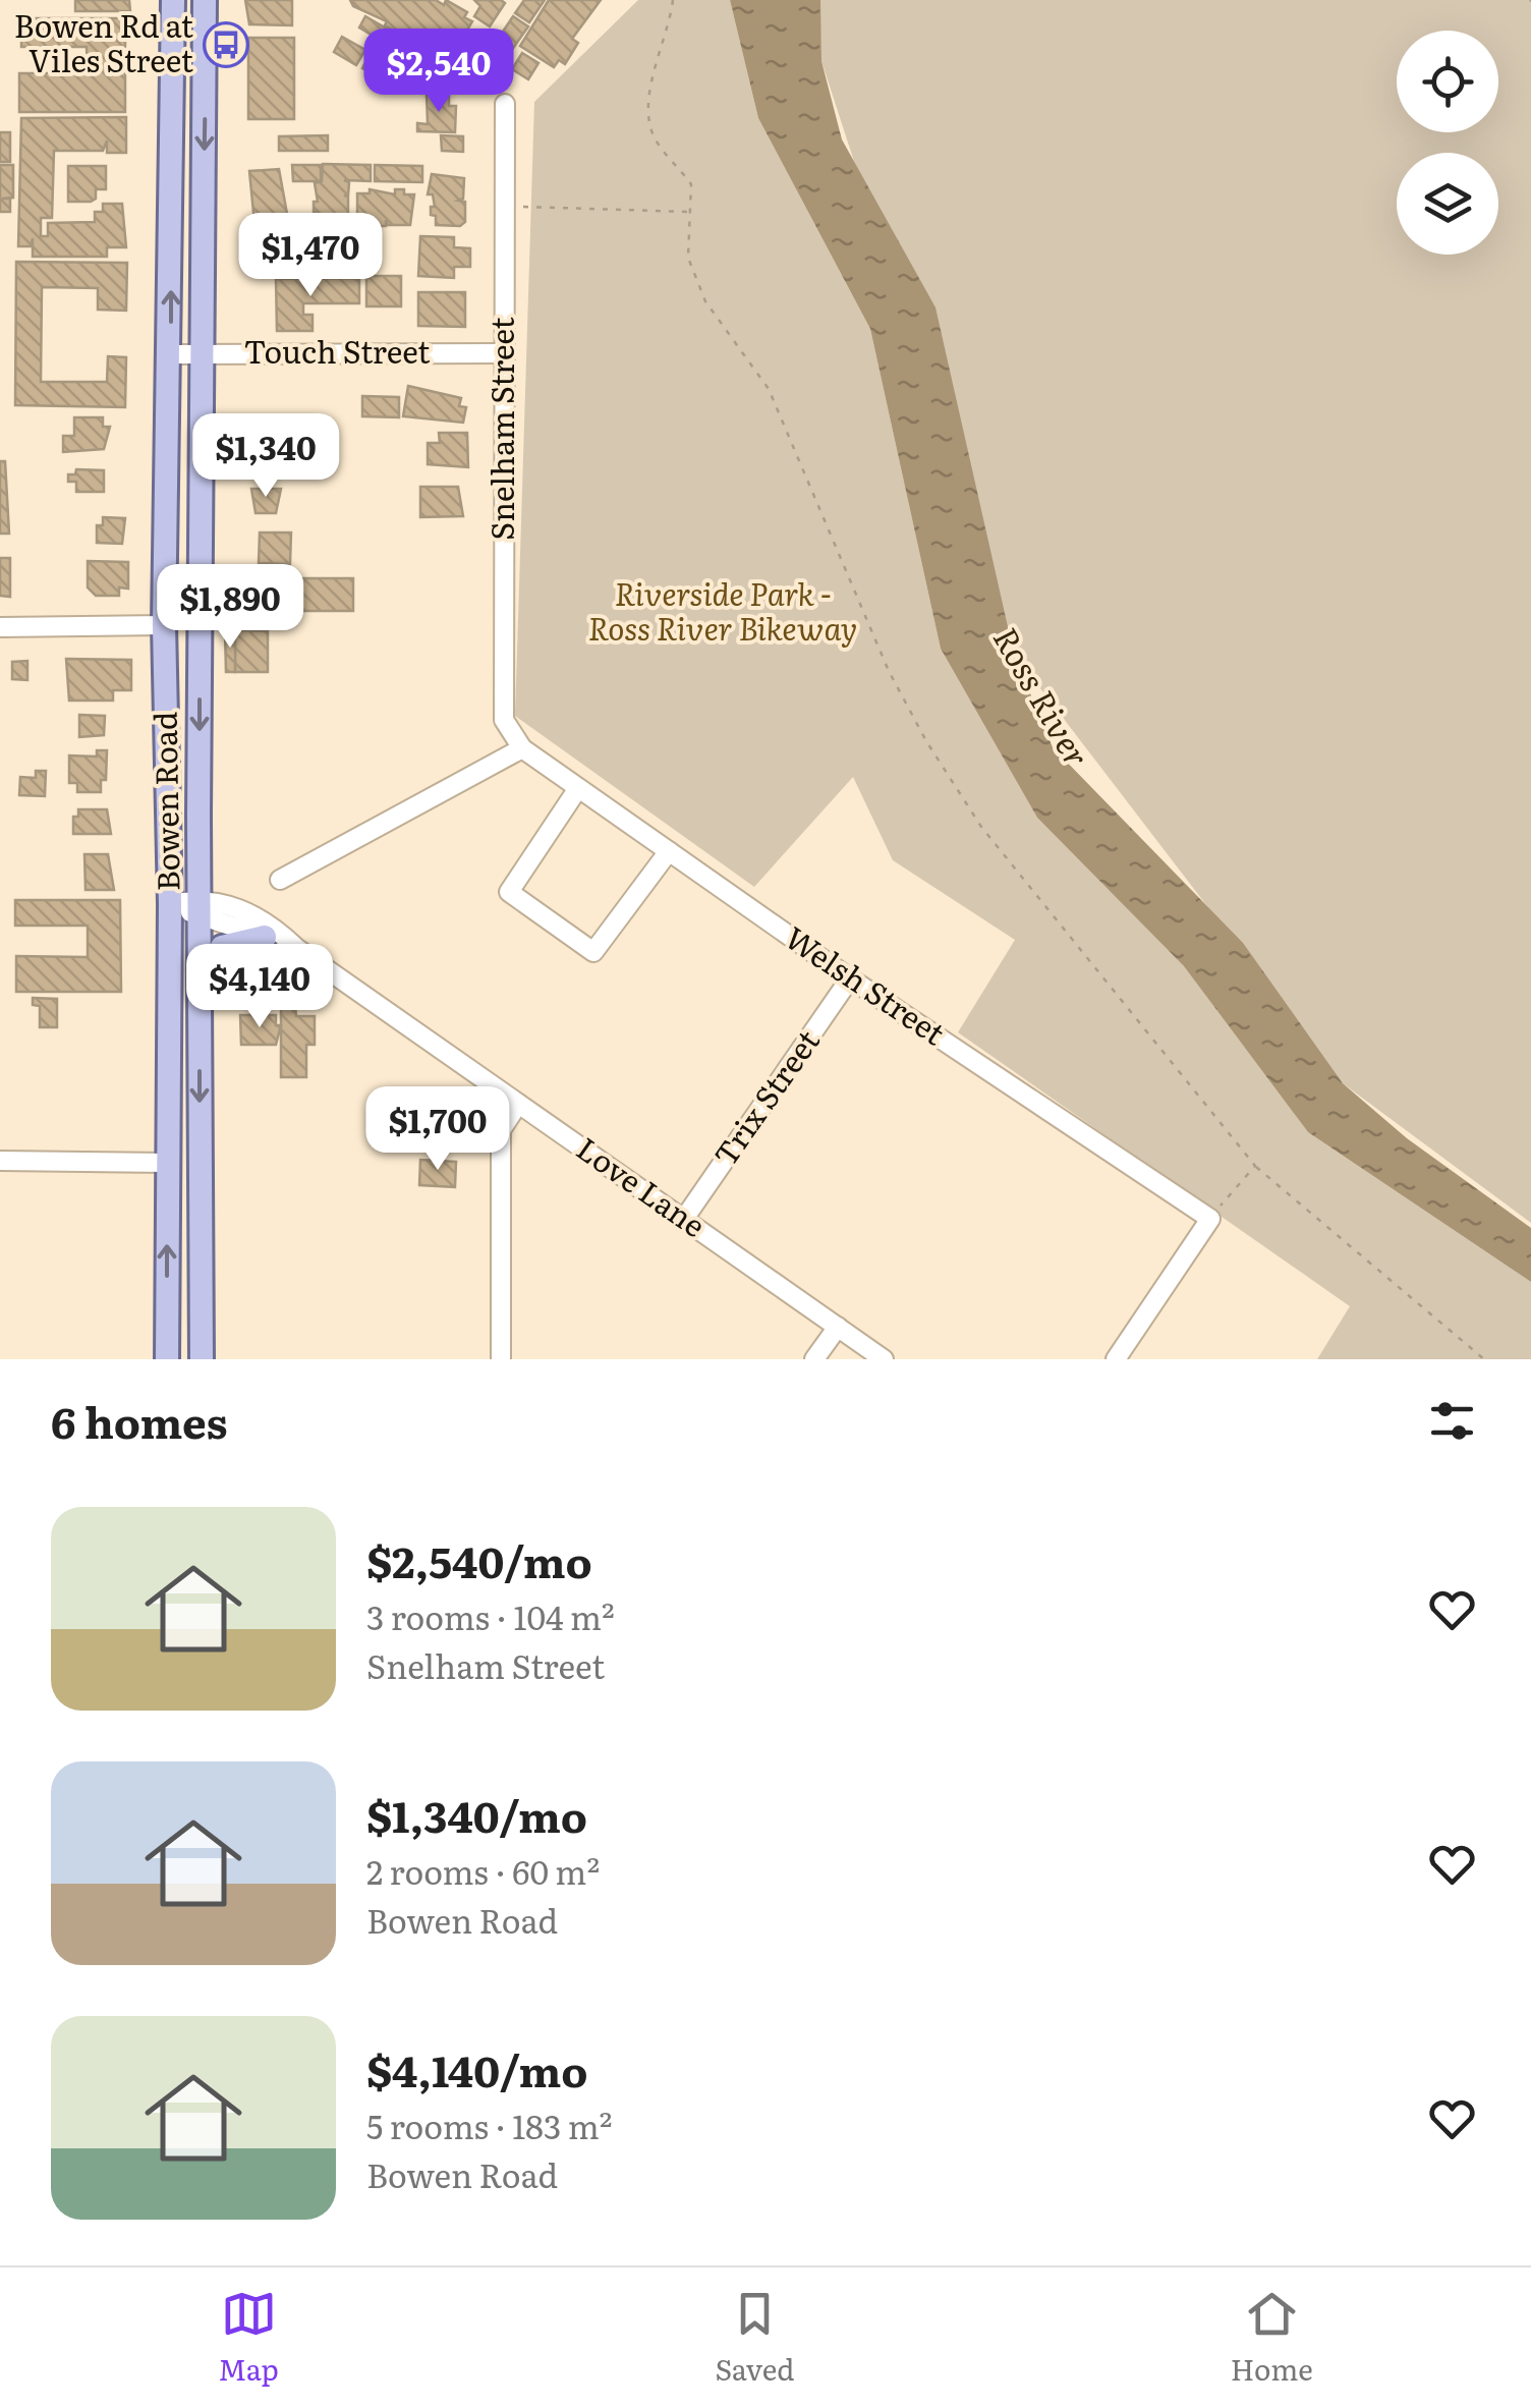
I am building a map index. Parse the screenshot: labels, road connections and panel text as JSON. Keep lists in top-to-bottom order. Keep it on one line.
{"streets":{"main road":["Bowen Road"],"street":["Touch Street","Snelham Street","Welsh Street","Trix Street","Love Lane"]},"crossings":[["Touch Street","Snelham Street"],["Touch Street","Bowen Road"],["Snelham Street","Welsh Street"],["Bowen Road","Love Lane"],["Welsh Street","Trix Street"],["Trix Street","Love Lane"]],"water":["Ross River"],"parks":["Riverside Park - Ross River Bikeway"],"places":{"bus stop":["Bowen Rd at Viles Street"]},"page":{"price":["$2,540","$1,470","$1,340","$1,890","$4,140","$1,700"],"heading":"6 homes","list":[{"name":"$2,540/mo","note":"3 rooms · 104 m² · Snelham Street"},{"name":"$1,340/mo","note":"2 rooms · 60 m² · Bowen Road"},{"name":"$4,140/mo","note":"5 rooms · 183 m² · Bowen Road"}],"tabs":["Map","Saved","Home"]}}
